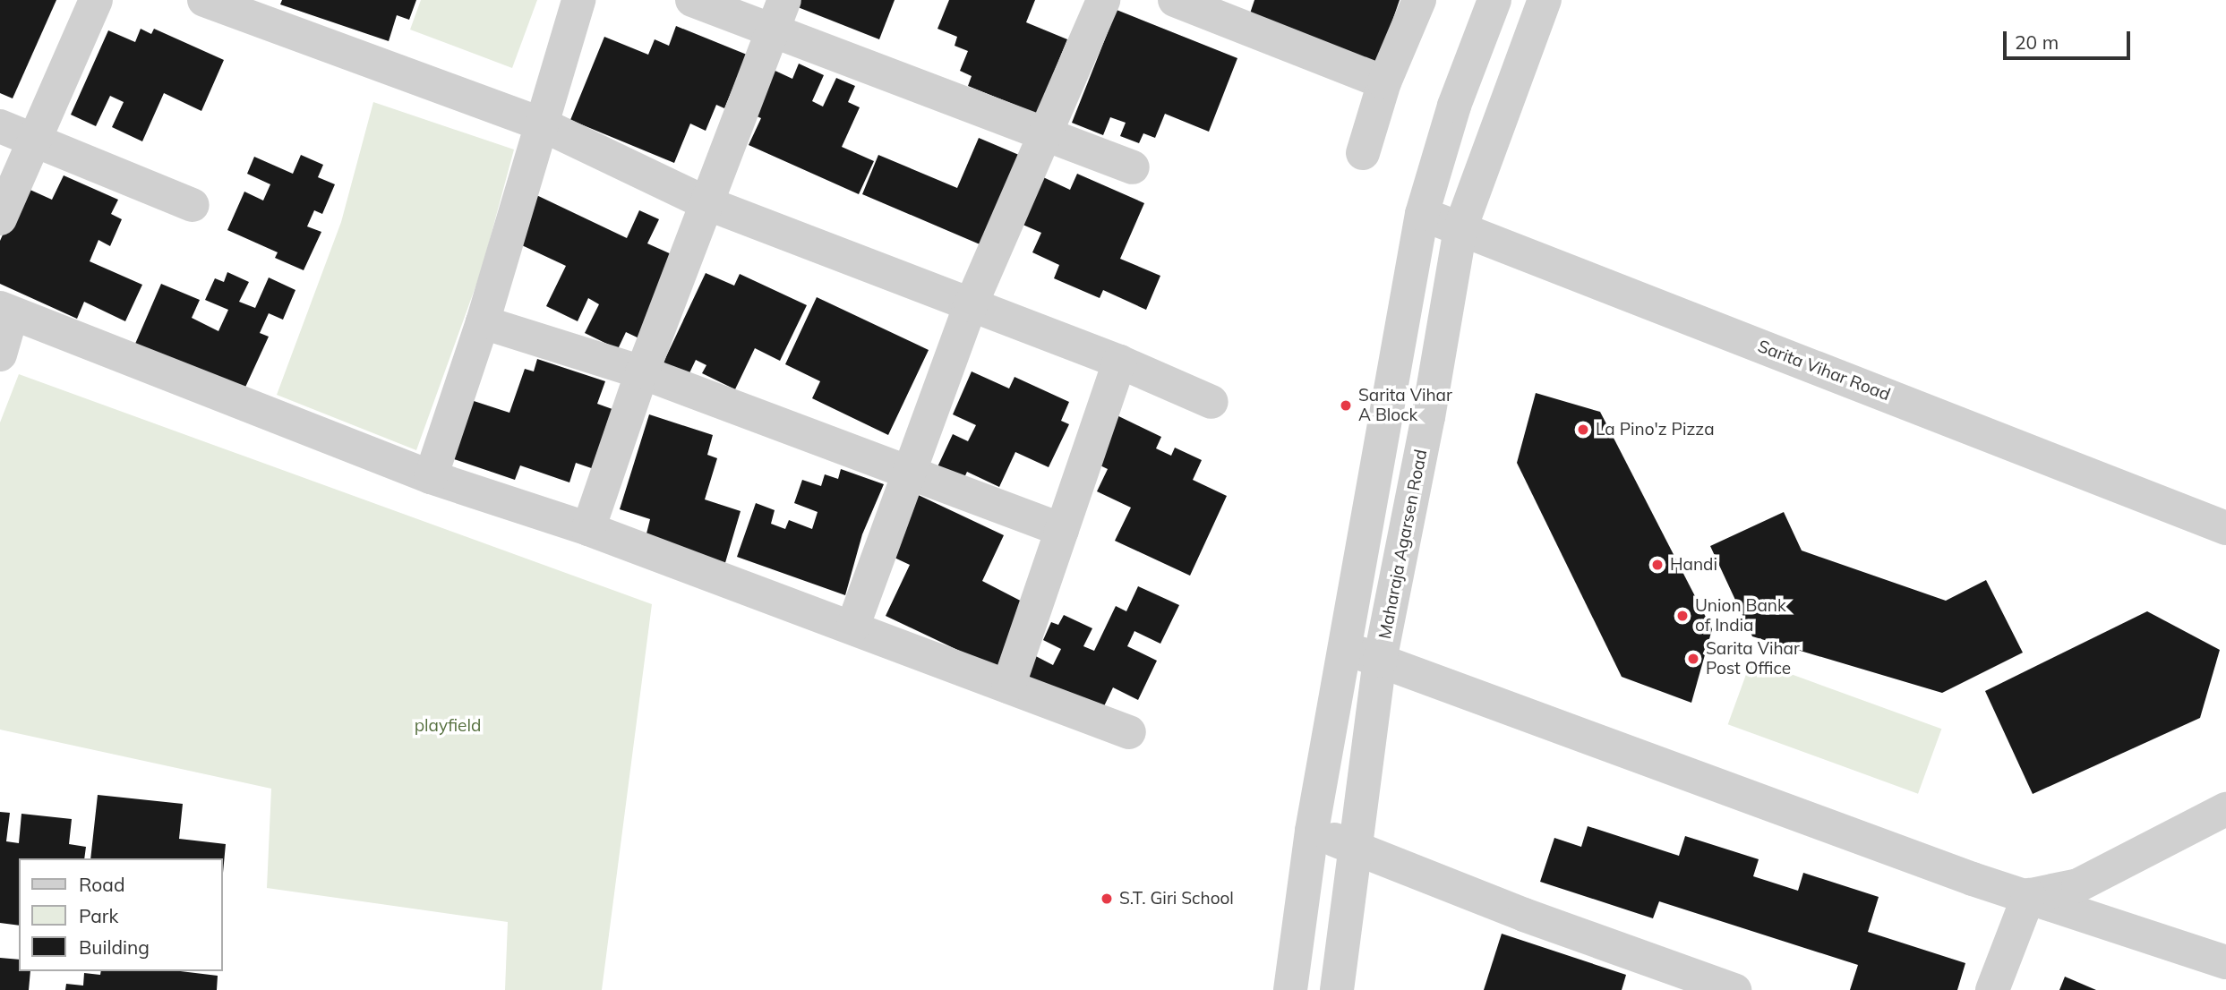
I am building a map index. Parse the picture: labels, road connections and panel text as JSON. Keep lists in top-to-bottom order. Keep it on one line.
{"streets":{"street":["Sarita Vihar Road","Maharaja Agarsen Road"]},"crossings":[["Sarita Vihar Road","Maharaja Agarsen Road"]],"parks":["playfield"],"places":["Sarita Vihar A Block","La Pino'z Pizza","Handi","Union Bank of India","Sarita Vihar Post Office","S.T. Giri School"],"legend":["Road","Park","Building"],"scale_bar":"20 m"}
